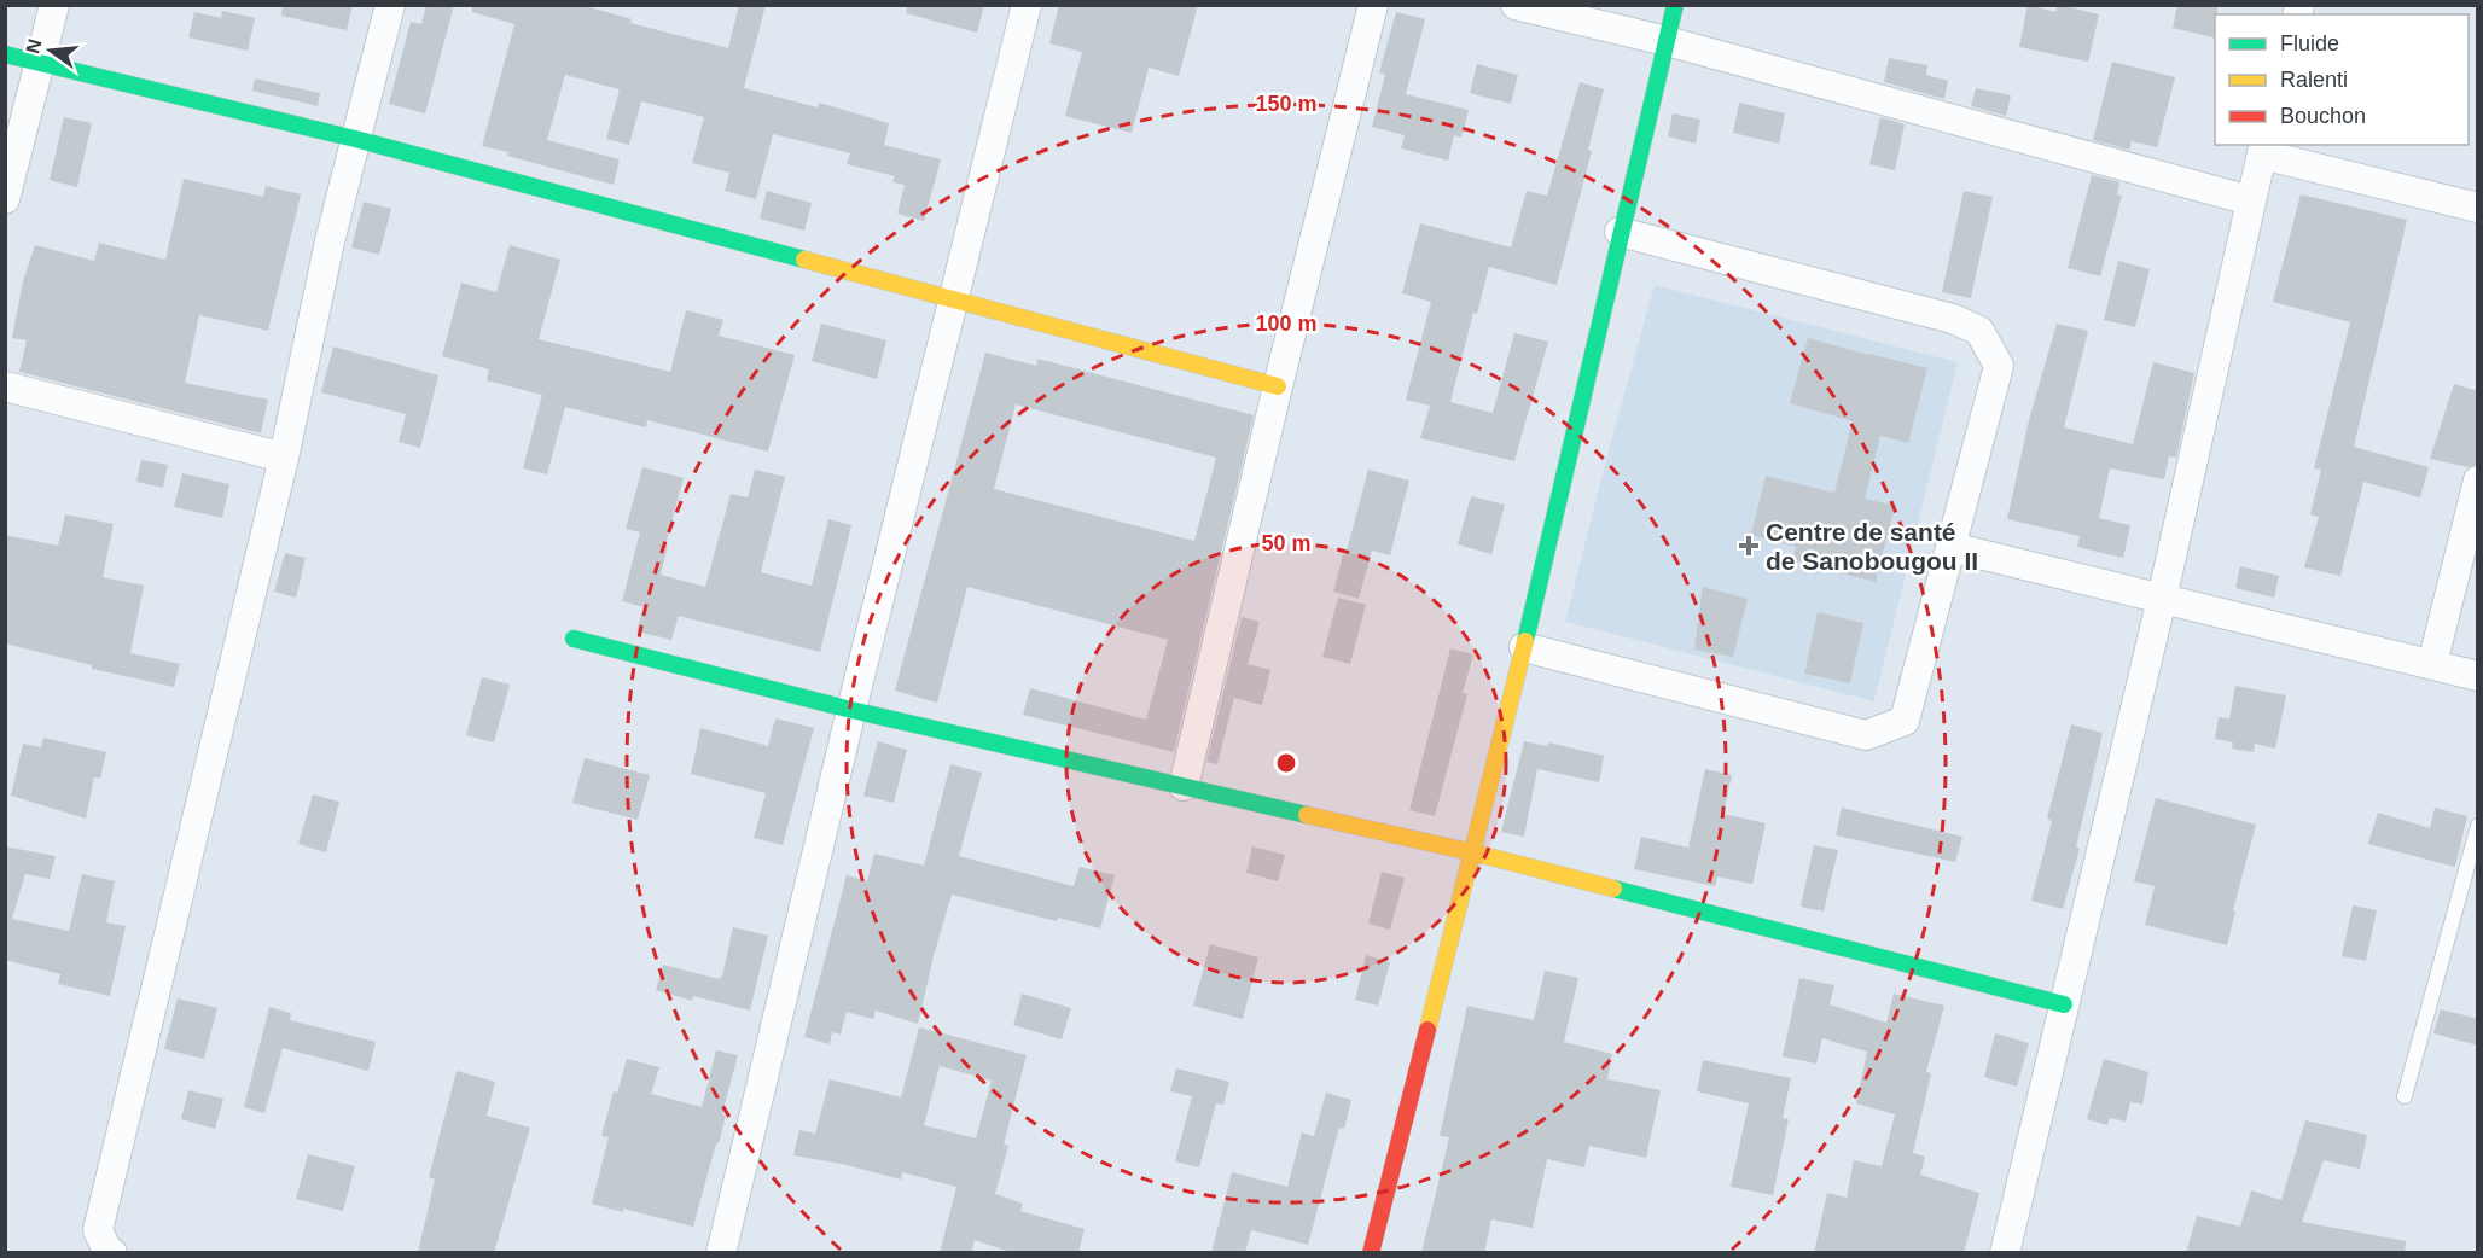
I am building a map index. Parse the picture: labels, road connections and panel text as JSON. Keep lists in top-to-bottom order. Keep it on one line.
{"places":{"health":["Centre de santé de Sanobougou II"]},"legend":["Fluide","Ralenti","Bouchon"],"north":"left","rings":["150 m","100 m","50 m"]}
